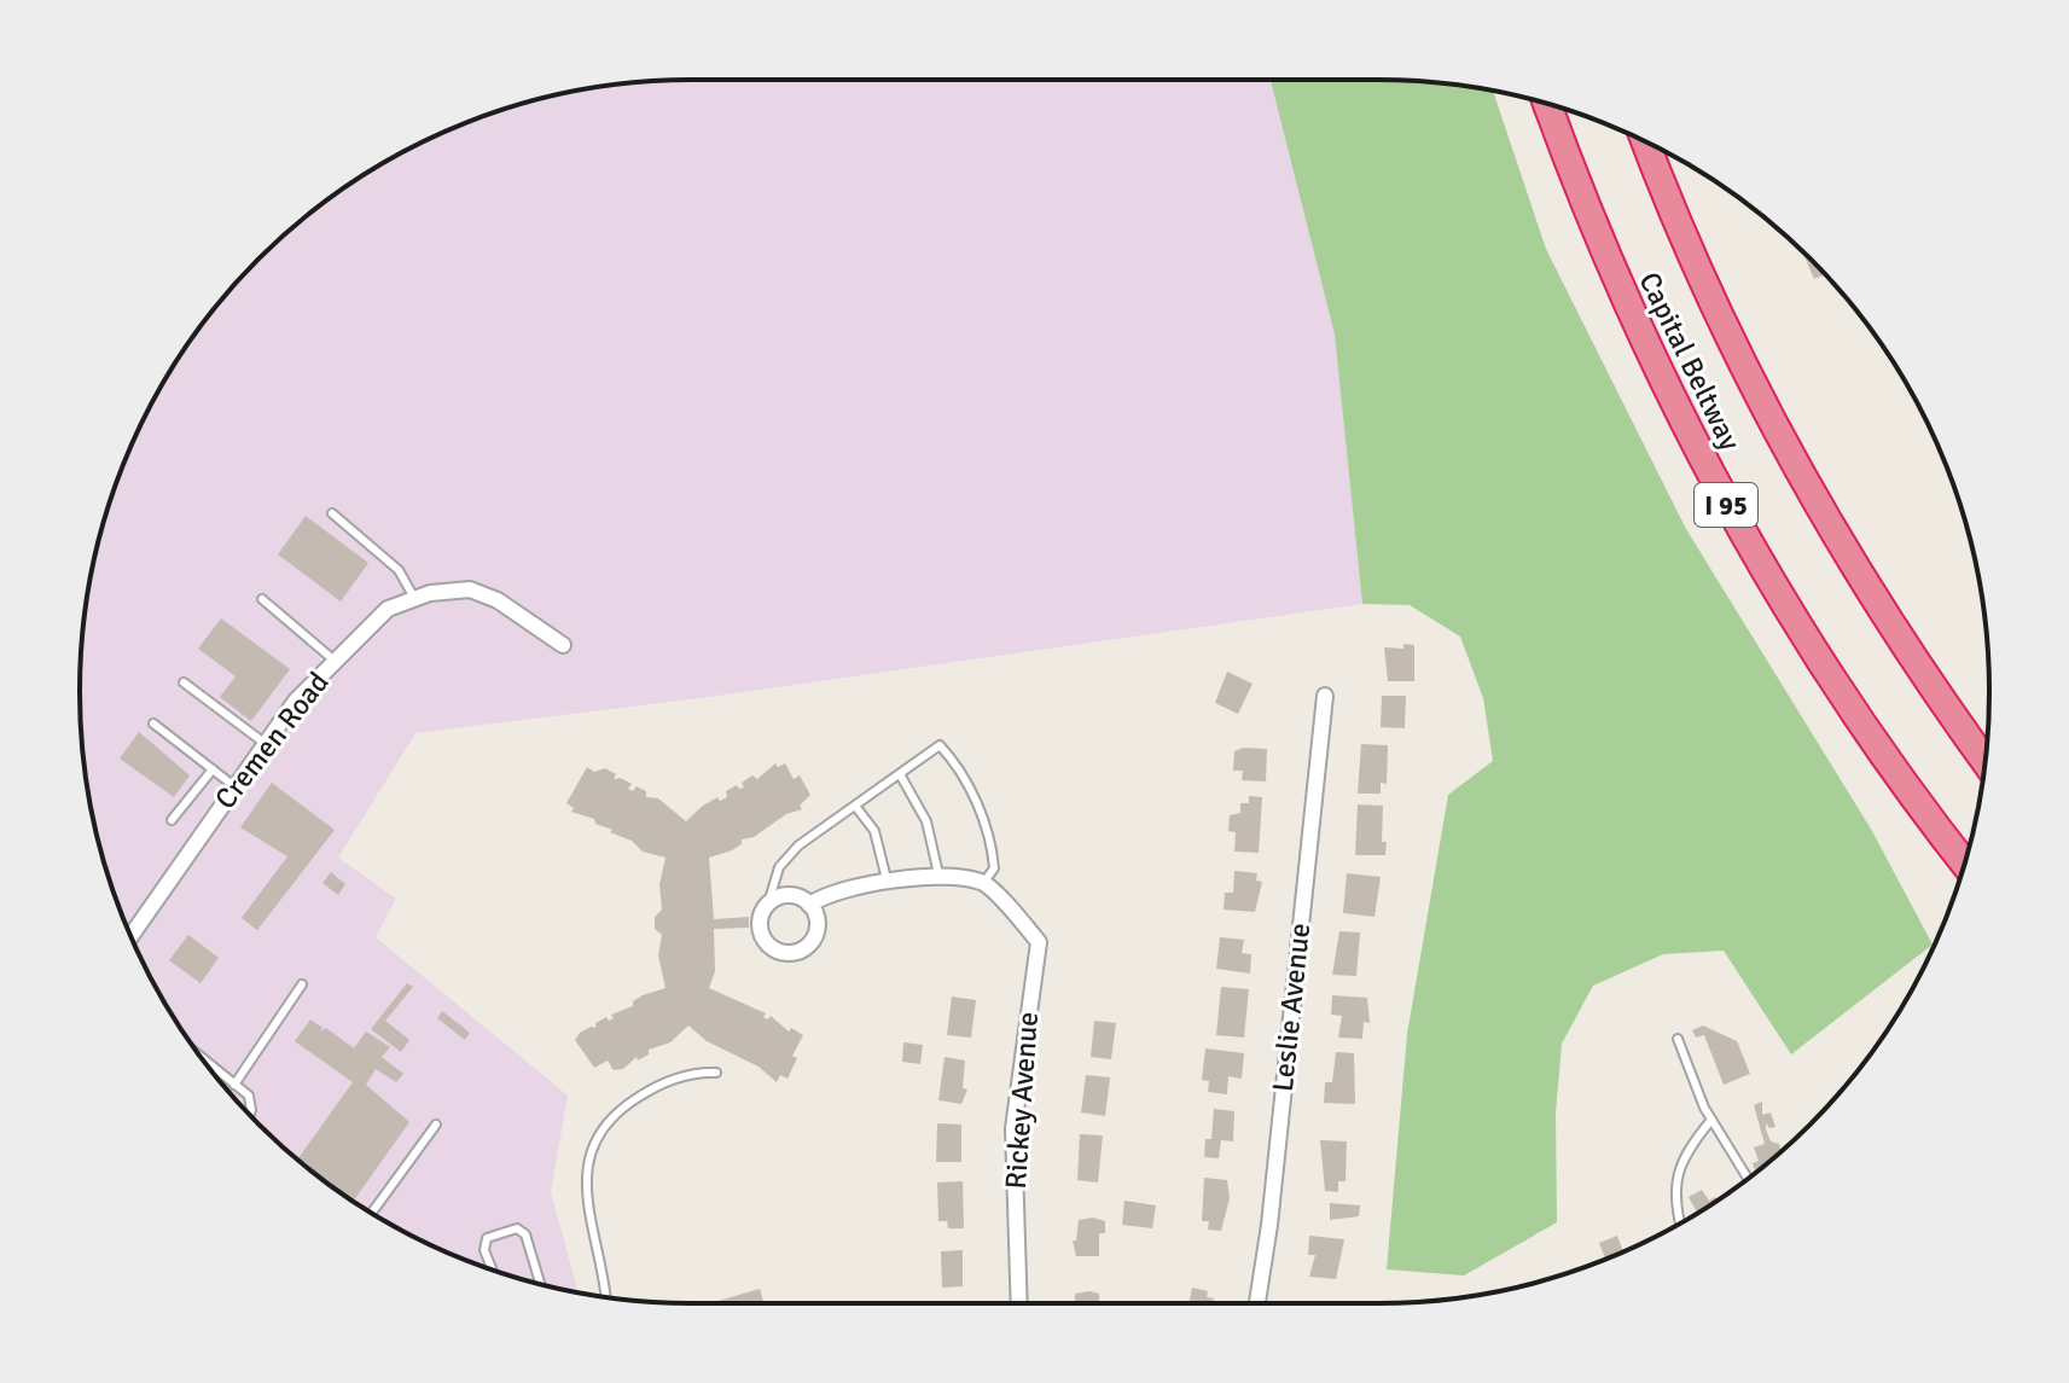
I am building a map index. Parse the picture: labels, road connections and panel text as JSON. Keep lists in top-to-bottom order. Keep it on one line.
{"streets":{"highway":["Capital Beltway","I 95"],"street":["Cremen Road","Leslie Avenue","Rickey Avenue"]}}
